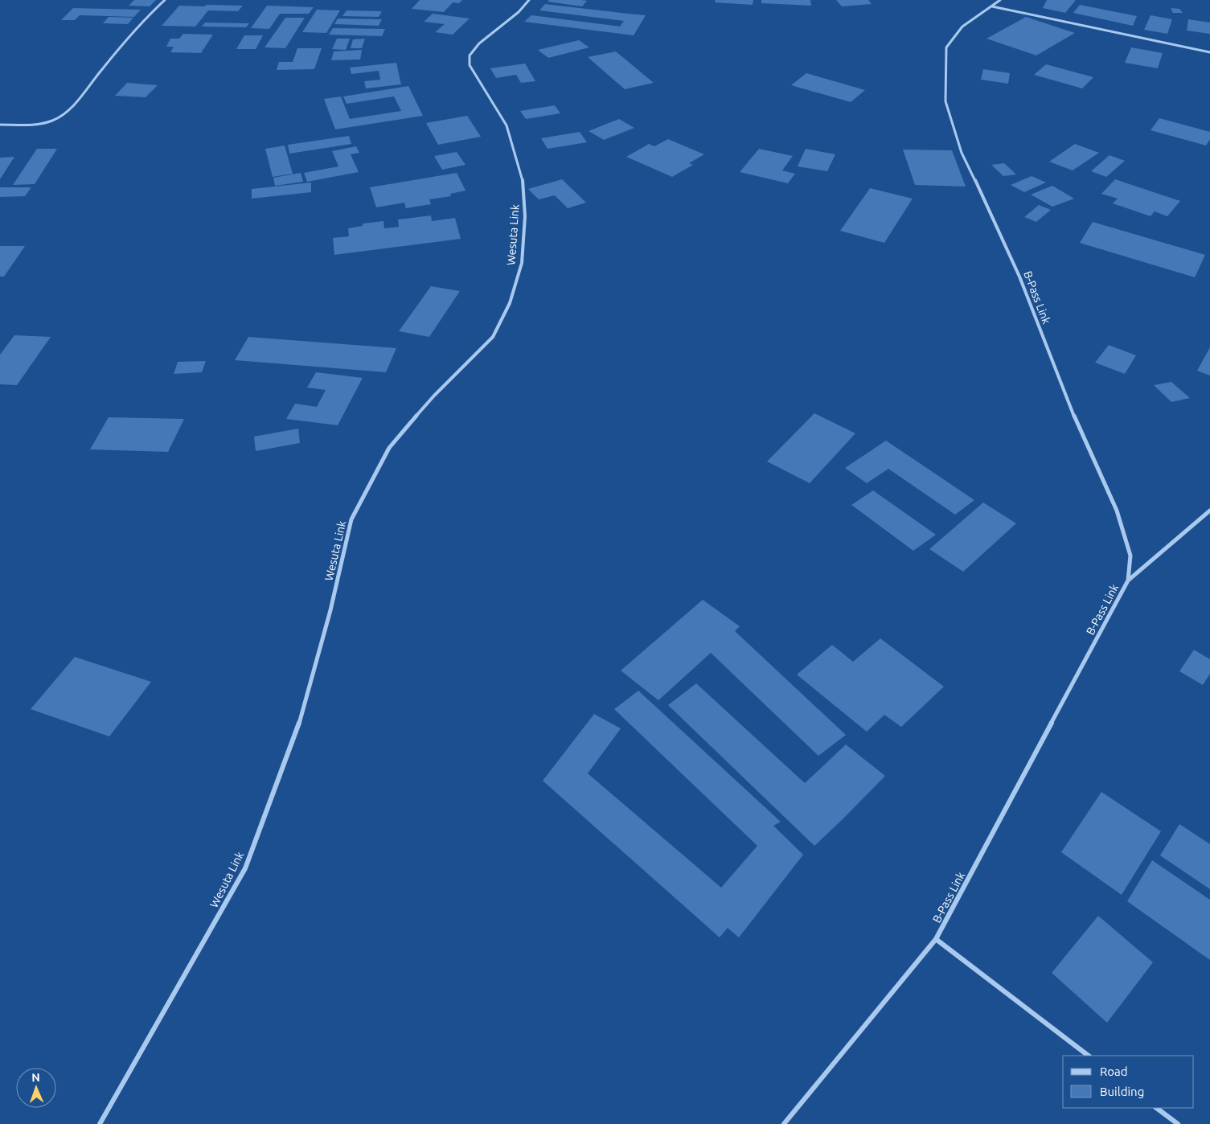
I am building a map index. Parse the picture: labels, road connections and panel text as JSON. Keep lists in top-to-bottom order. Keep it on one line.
{"streets":{"street":["Wesuta Link","B-Pass Link"]},"legend":["Road","Building"],"north":"top"}
